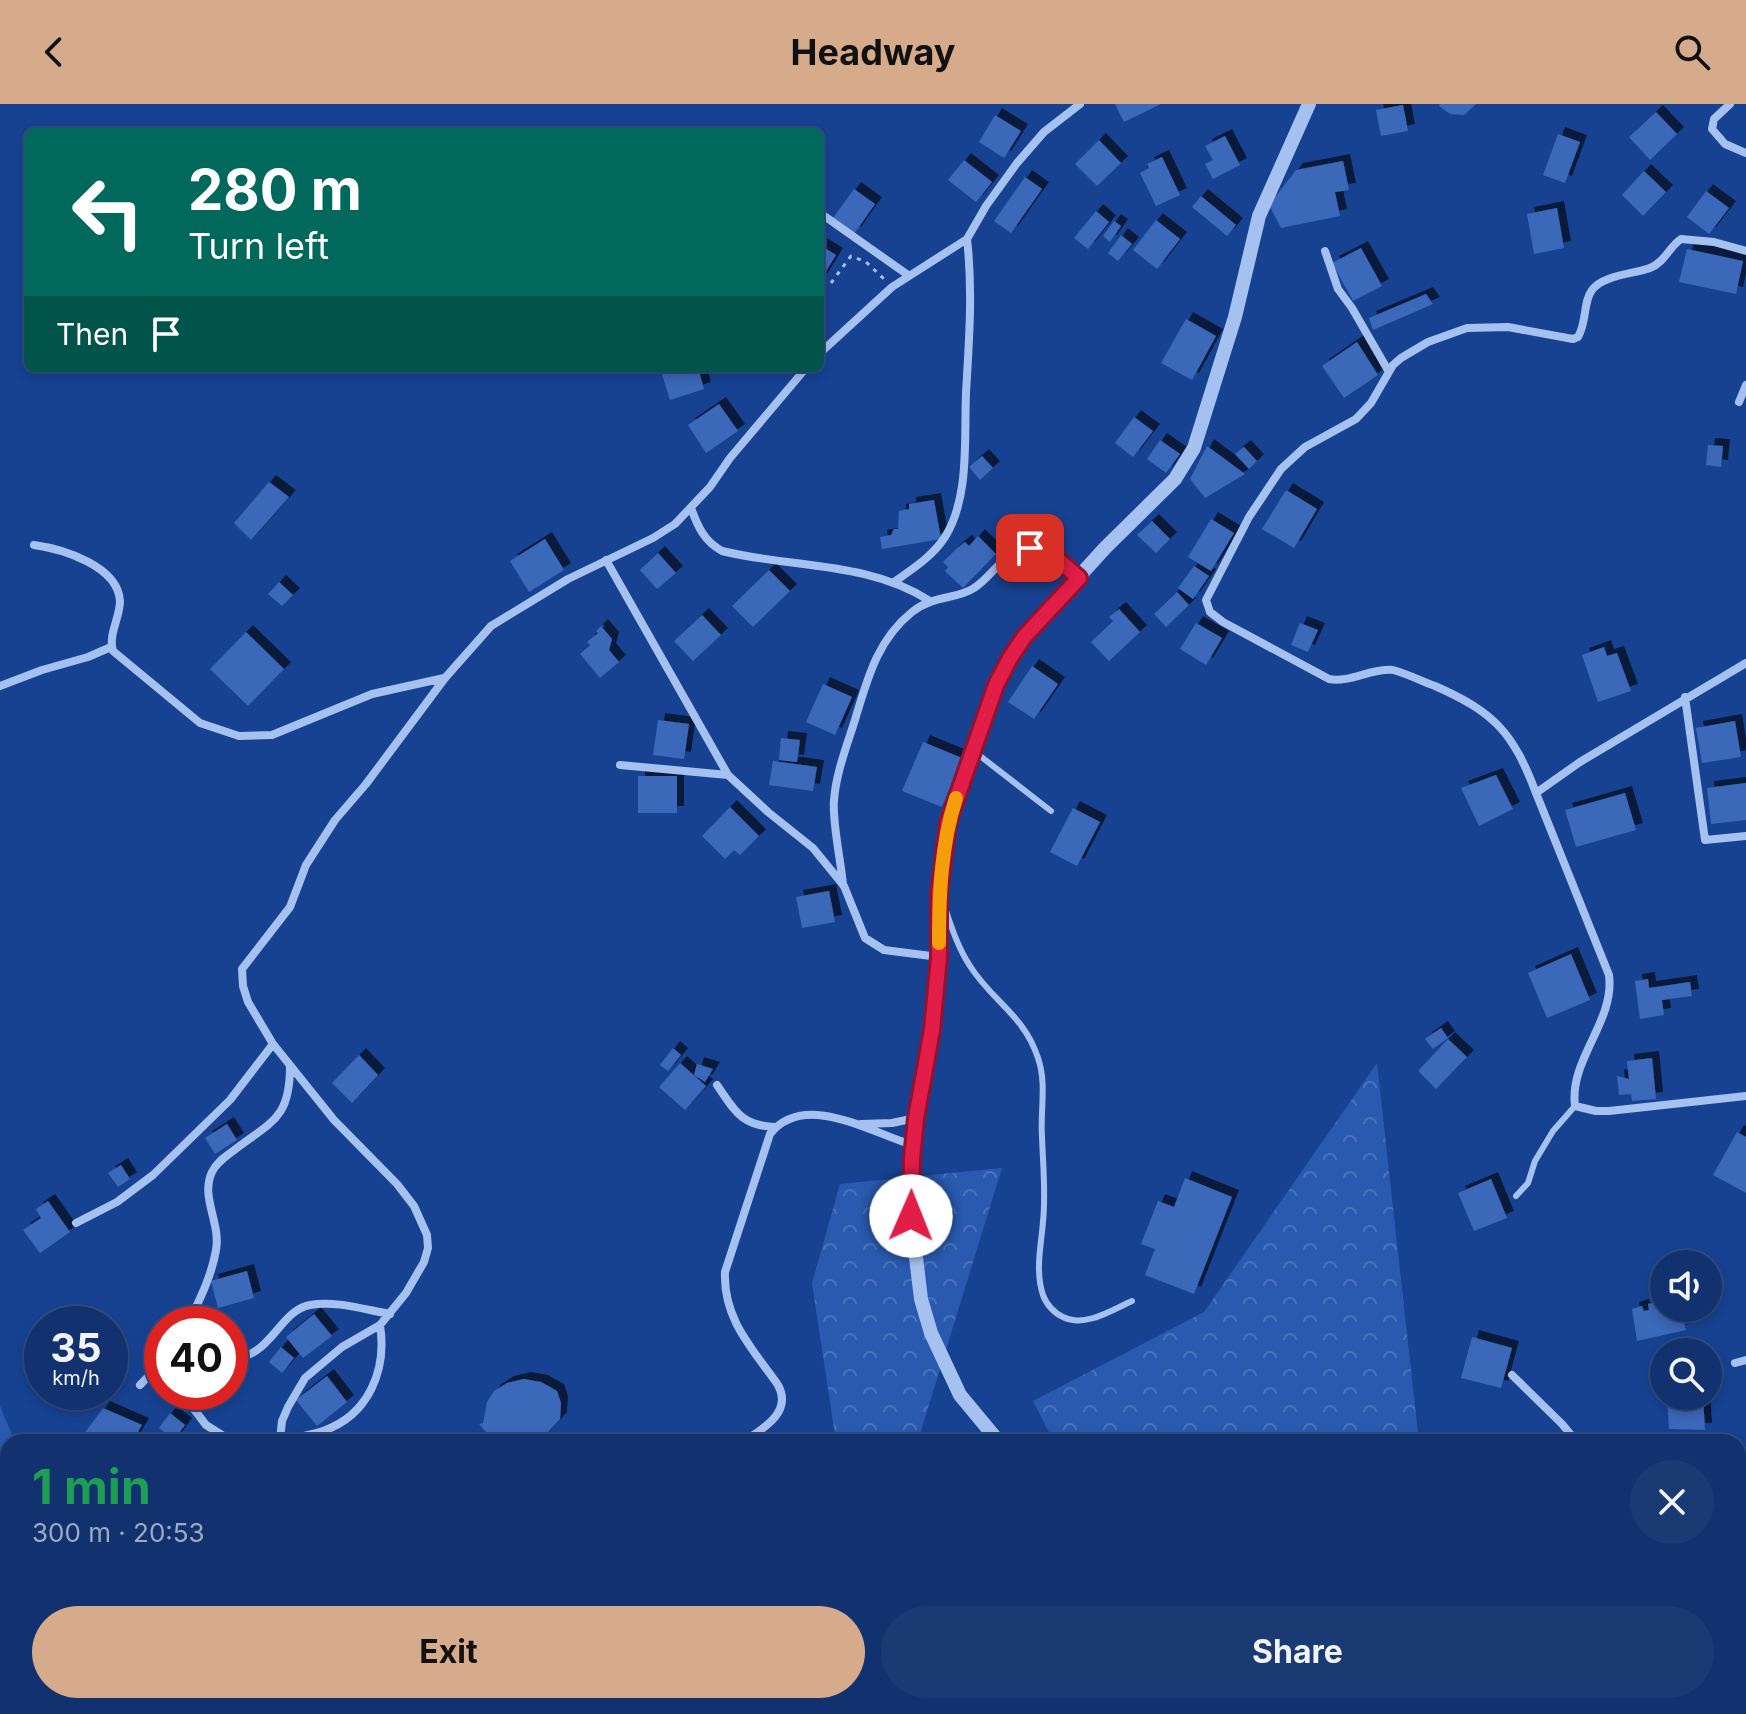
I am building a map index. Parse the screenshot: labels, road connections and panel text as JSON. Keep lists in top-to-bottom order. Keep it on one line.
{"page":{"header":"Headway","turn":["280 m","Turn left"],"then":"Then","speed":"35 km/h","limit":"40","heading":["1 min","300 m · 20:53"],"buttons":["Exit","Share"]}}
